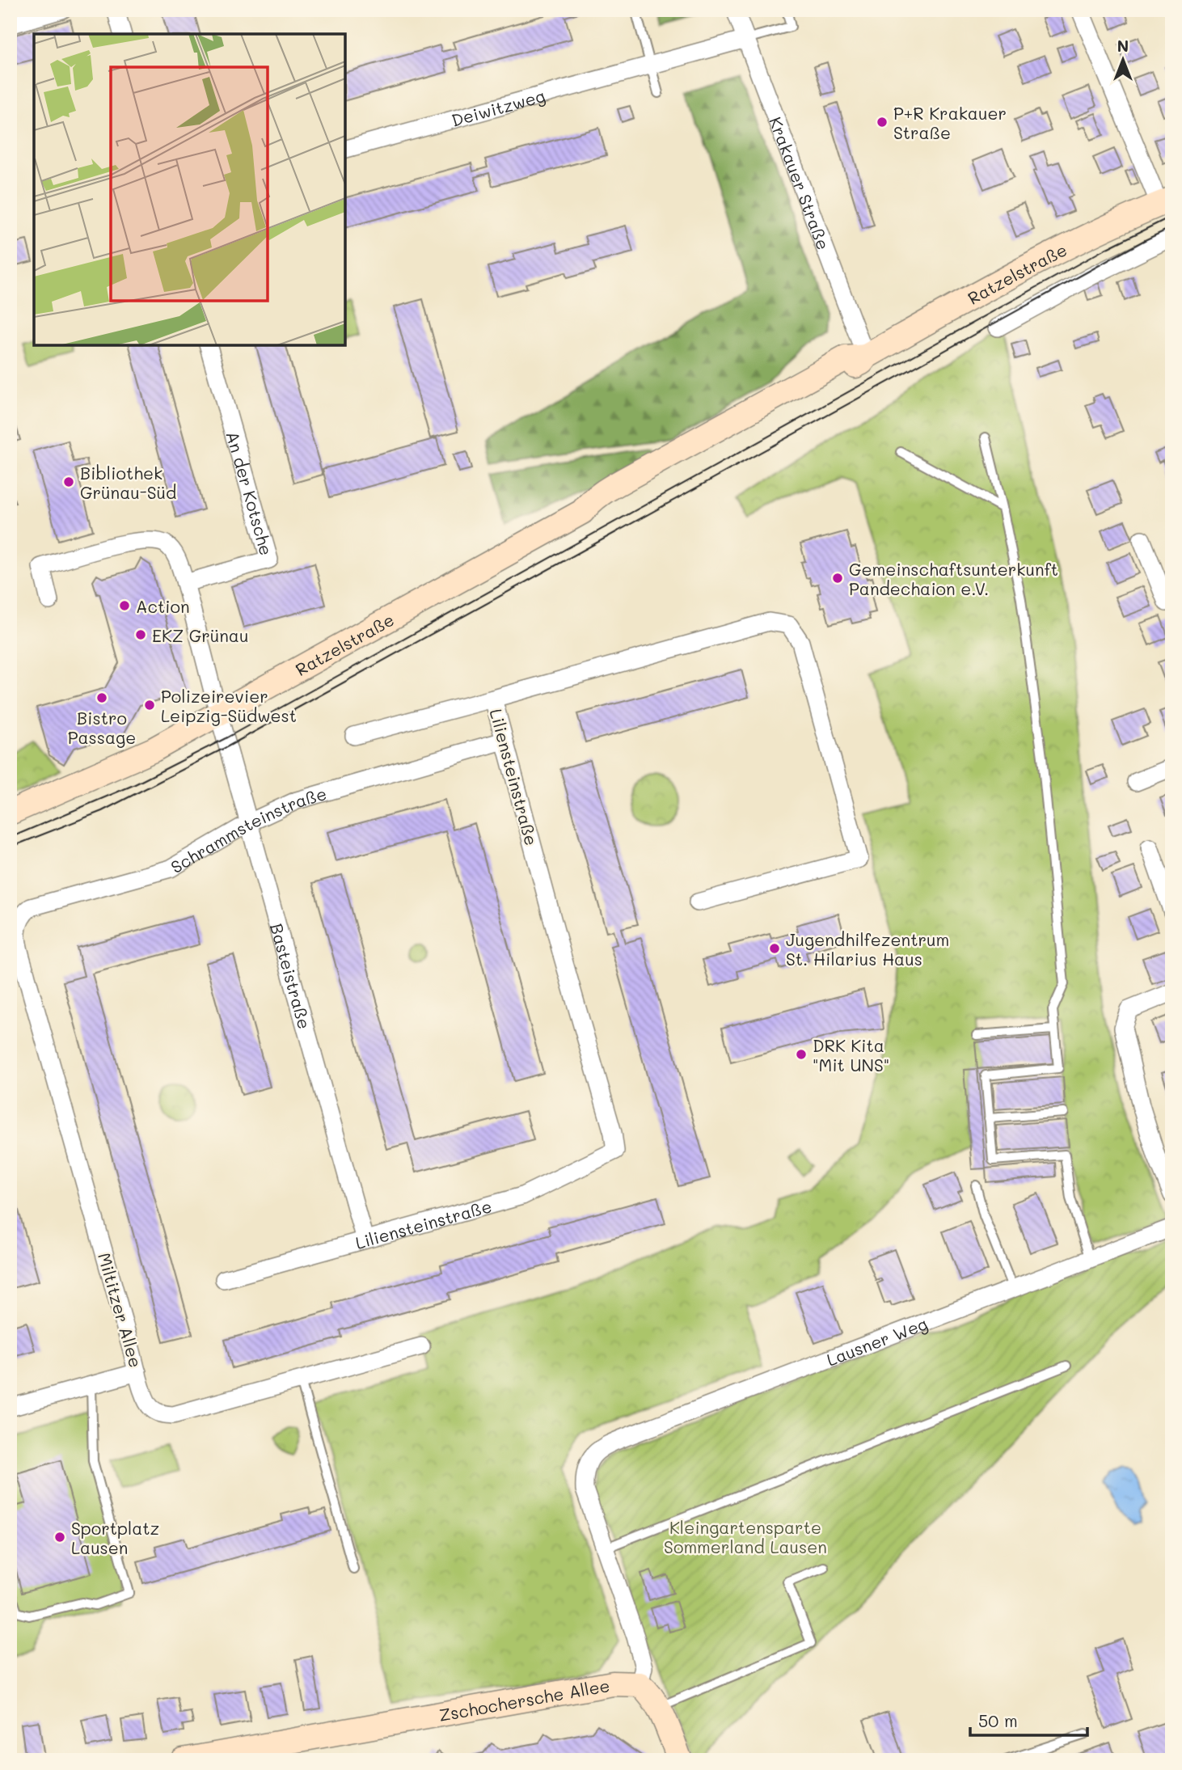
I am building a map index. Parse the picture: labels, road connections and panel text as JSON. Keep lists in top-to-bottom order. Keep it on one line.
{"streets":{"main road":["Ratzelstraße","Zschochersche Allee"],"street":["Deiwitzweg","Krakauer Straße","An der Kotsche","Liliensteinstraße","Schrammsteinstraße","Basteistraße","Miltitzer Allee","Lausner Weg"]},"crossings":[["Deiwitzweg","Krakauer Straße"],["Krakauer Straße","Ratzelstraße"],["Ratzelstraße","Basteistraße"],["Liliensteinstraße","Schrammsteinstraße"],["Liliensteinstraße","Basteistraße"],["Schrammsteinstraße","Basteistraße"],["Schrammsteinstraße","Miltitzer Allee"]],"parks":["Kleingartensparte Sommerland Lausen"],"places":["P+R Krakauer Straße","Bibliothek Grünau-Süd","Gemeinschaftsunterkunft Pandechaion e.V.","Action","EKZ Grünau","Bistro Passage","Polizeirevier Leipzig-Südwest","Jugendhilfezentrum St. Hilarius Haus","DRK Kita \"Mit UNS\"","Sportplatz Lausen"],"scale_bar":"50 m","north":"top"}
